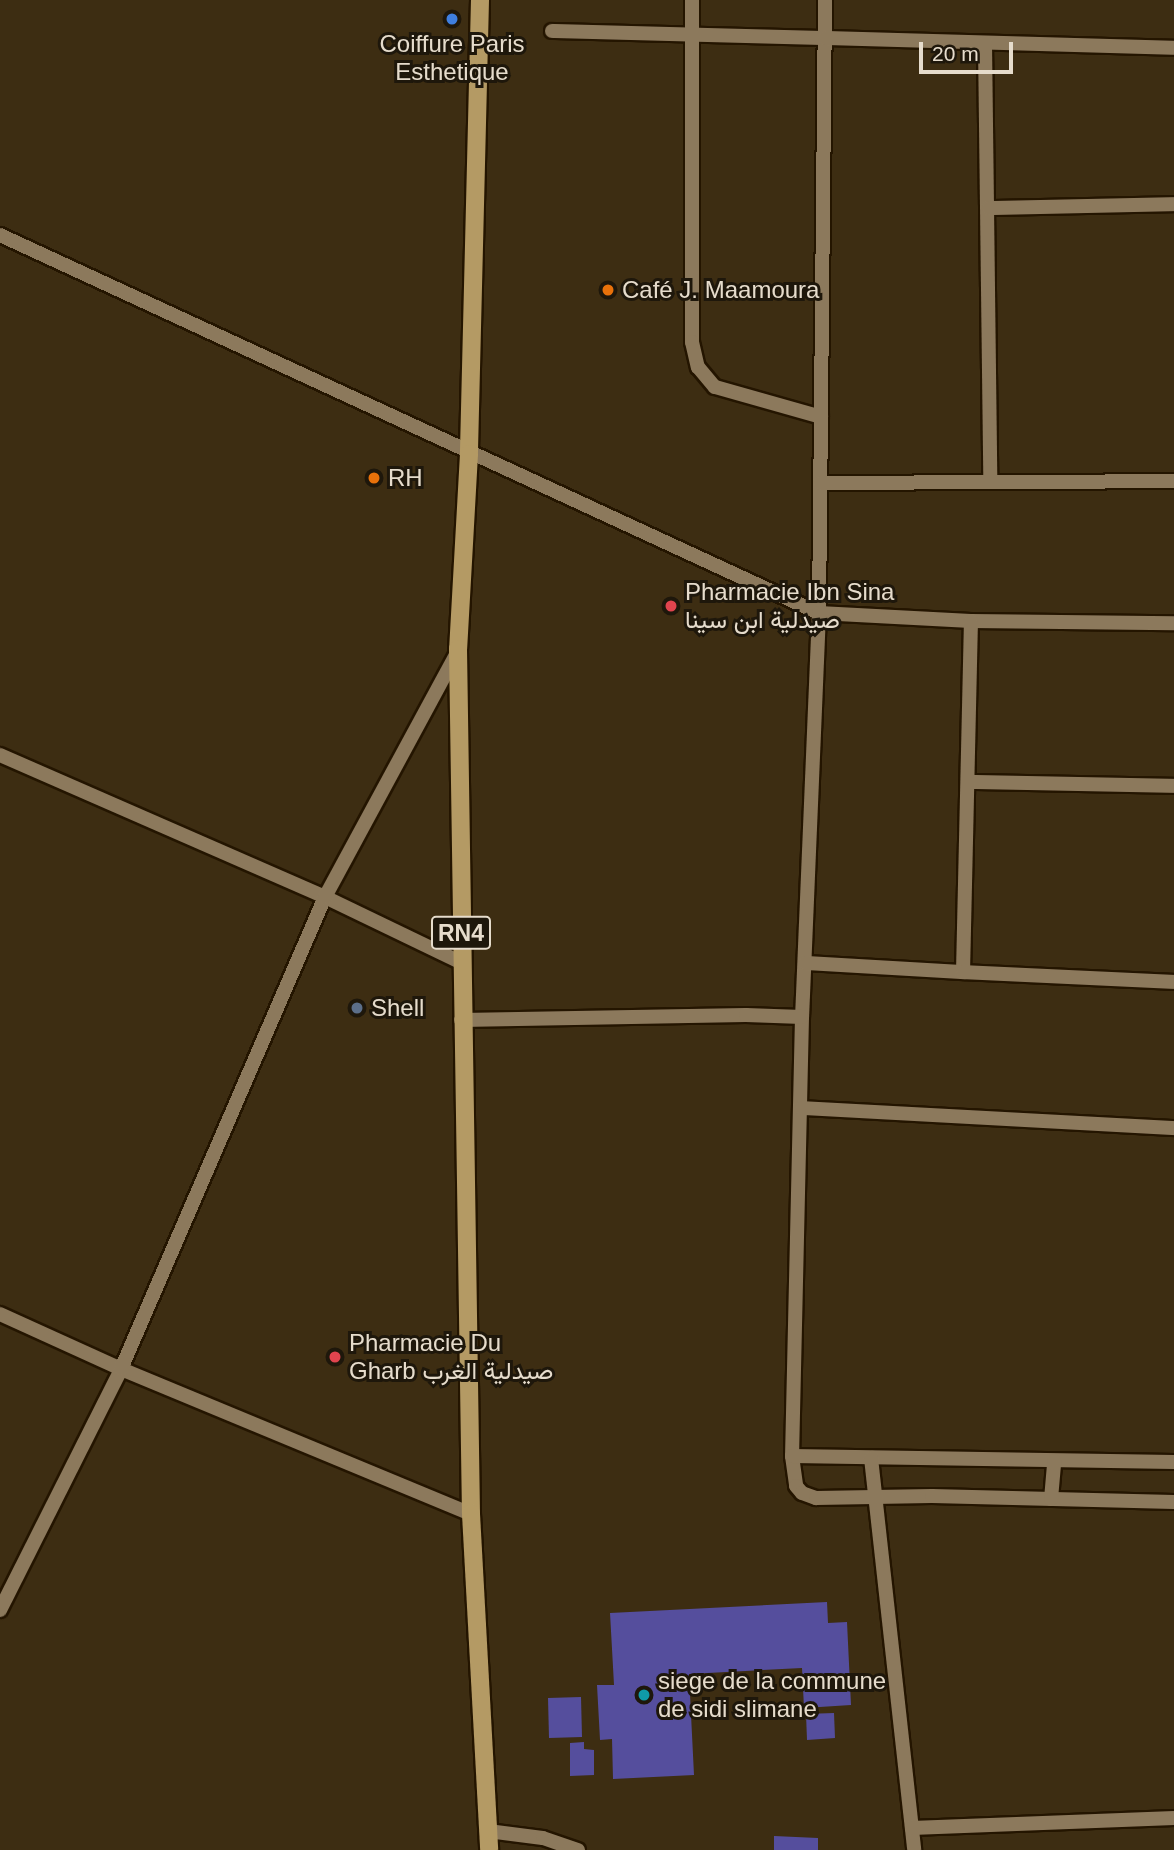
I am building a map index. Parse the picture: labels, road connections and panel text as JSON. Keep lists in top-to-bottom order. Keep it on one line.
{"streets":{"main road":["RN4"]},"places":["Coiffure Paris Esthetique","Café J. Maamoura","RH","Pharmacie Ibn Sina صيدلية ابن سينا","Shell","Pharmacie Du Gharb صيدلية الغرب","siege de la commune de sidi slimane"],"scale_bar":"20 m"}
